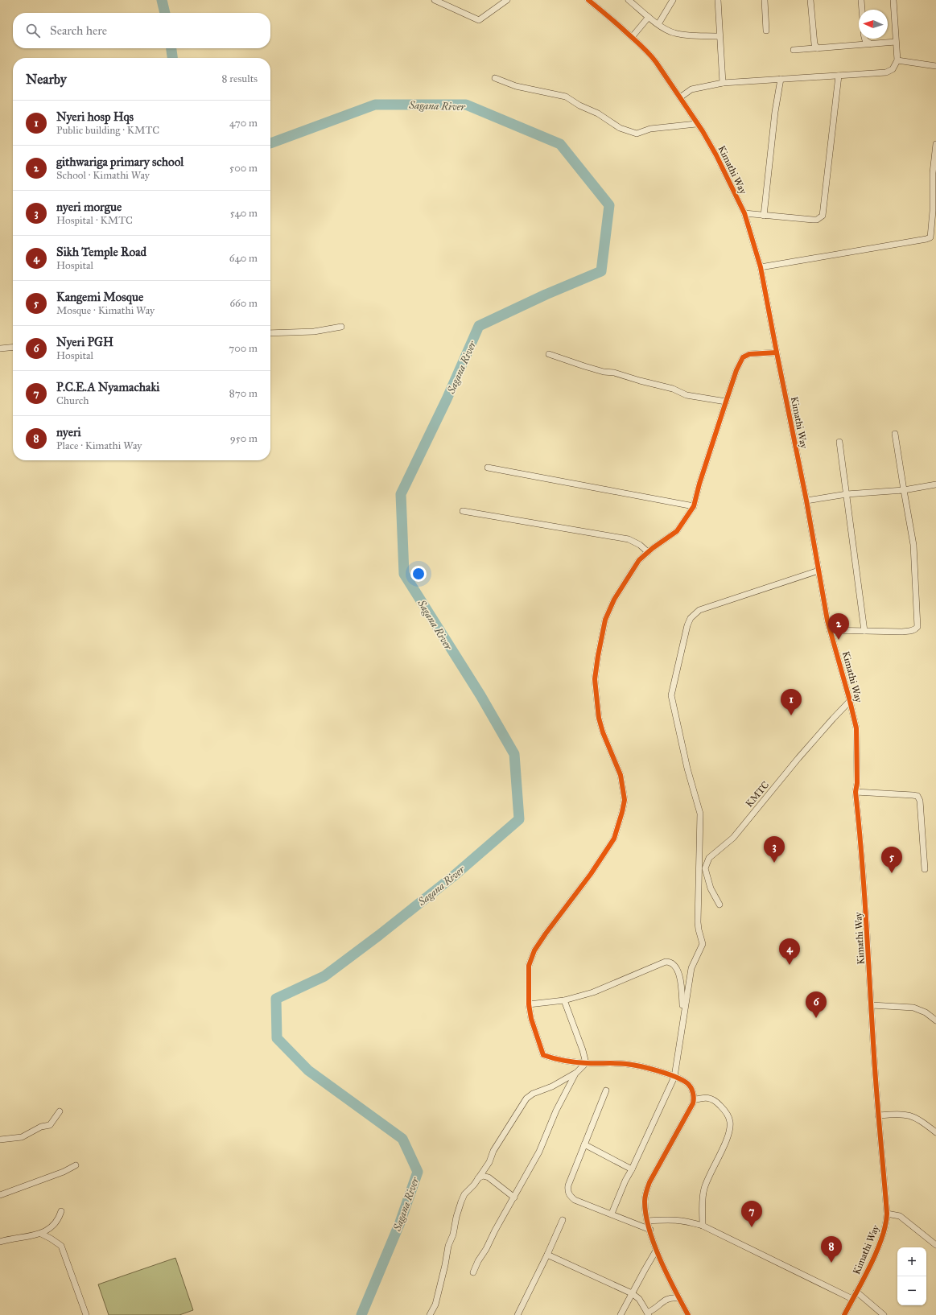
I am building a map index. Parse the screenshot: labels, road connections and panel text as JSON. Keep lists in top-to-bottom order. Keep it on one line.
{"streets":{"street":["Kimathi Way","KMTC"]},"crossings":[["Kimathi Way","KMTC"]],"water":["Sagana River"],"north":"left","page":{"search":"Search here","heading":["Nearby","8 results"],"list":[{"mark":"1","name":"Nyeri hosp Hqs","note":"Public building · KMTC","value":"470 m"},{"mark":"2","name":"githwariga primary school","note":"School · Kimathi Way","value":"500 m"},{"mark":"3","name":"nyeri morgue","note":"Hospital · KMTC","value":"540 m"},{"mark":"4","name":"Sikh Temple Road","note":"Hospital","value":"640 m"},{"mark":"5","name":"Kangemi Mosque","note":"Mosque · Kimathi Way","value":"660 m"},{"mark":"6","name":"Nyeri PGH","note":"Hospital","value":"700 m"},{"mark":"7","name":"P.C.E.A Nyamachaki","note":"Church","value":"870 m"},{"mark":"8","name":"nyeri","note":"Place · Kimathi Way","value":"950 m"}],"pins":["2","1","3","5","4","6","7","8"],"map_buttons":["+","−"]}}
